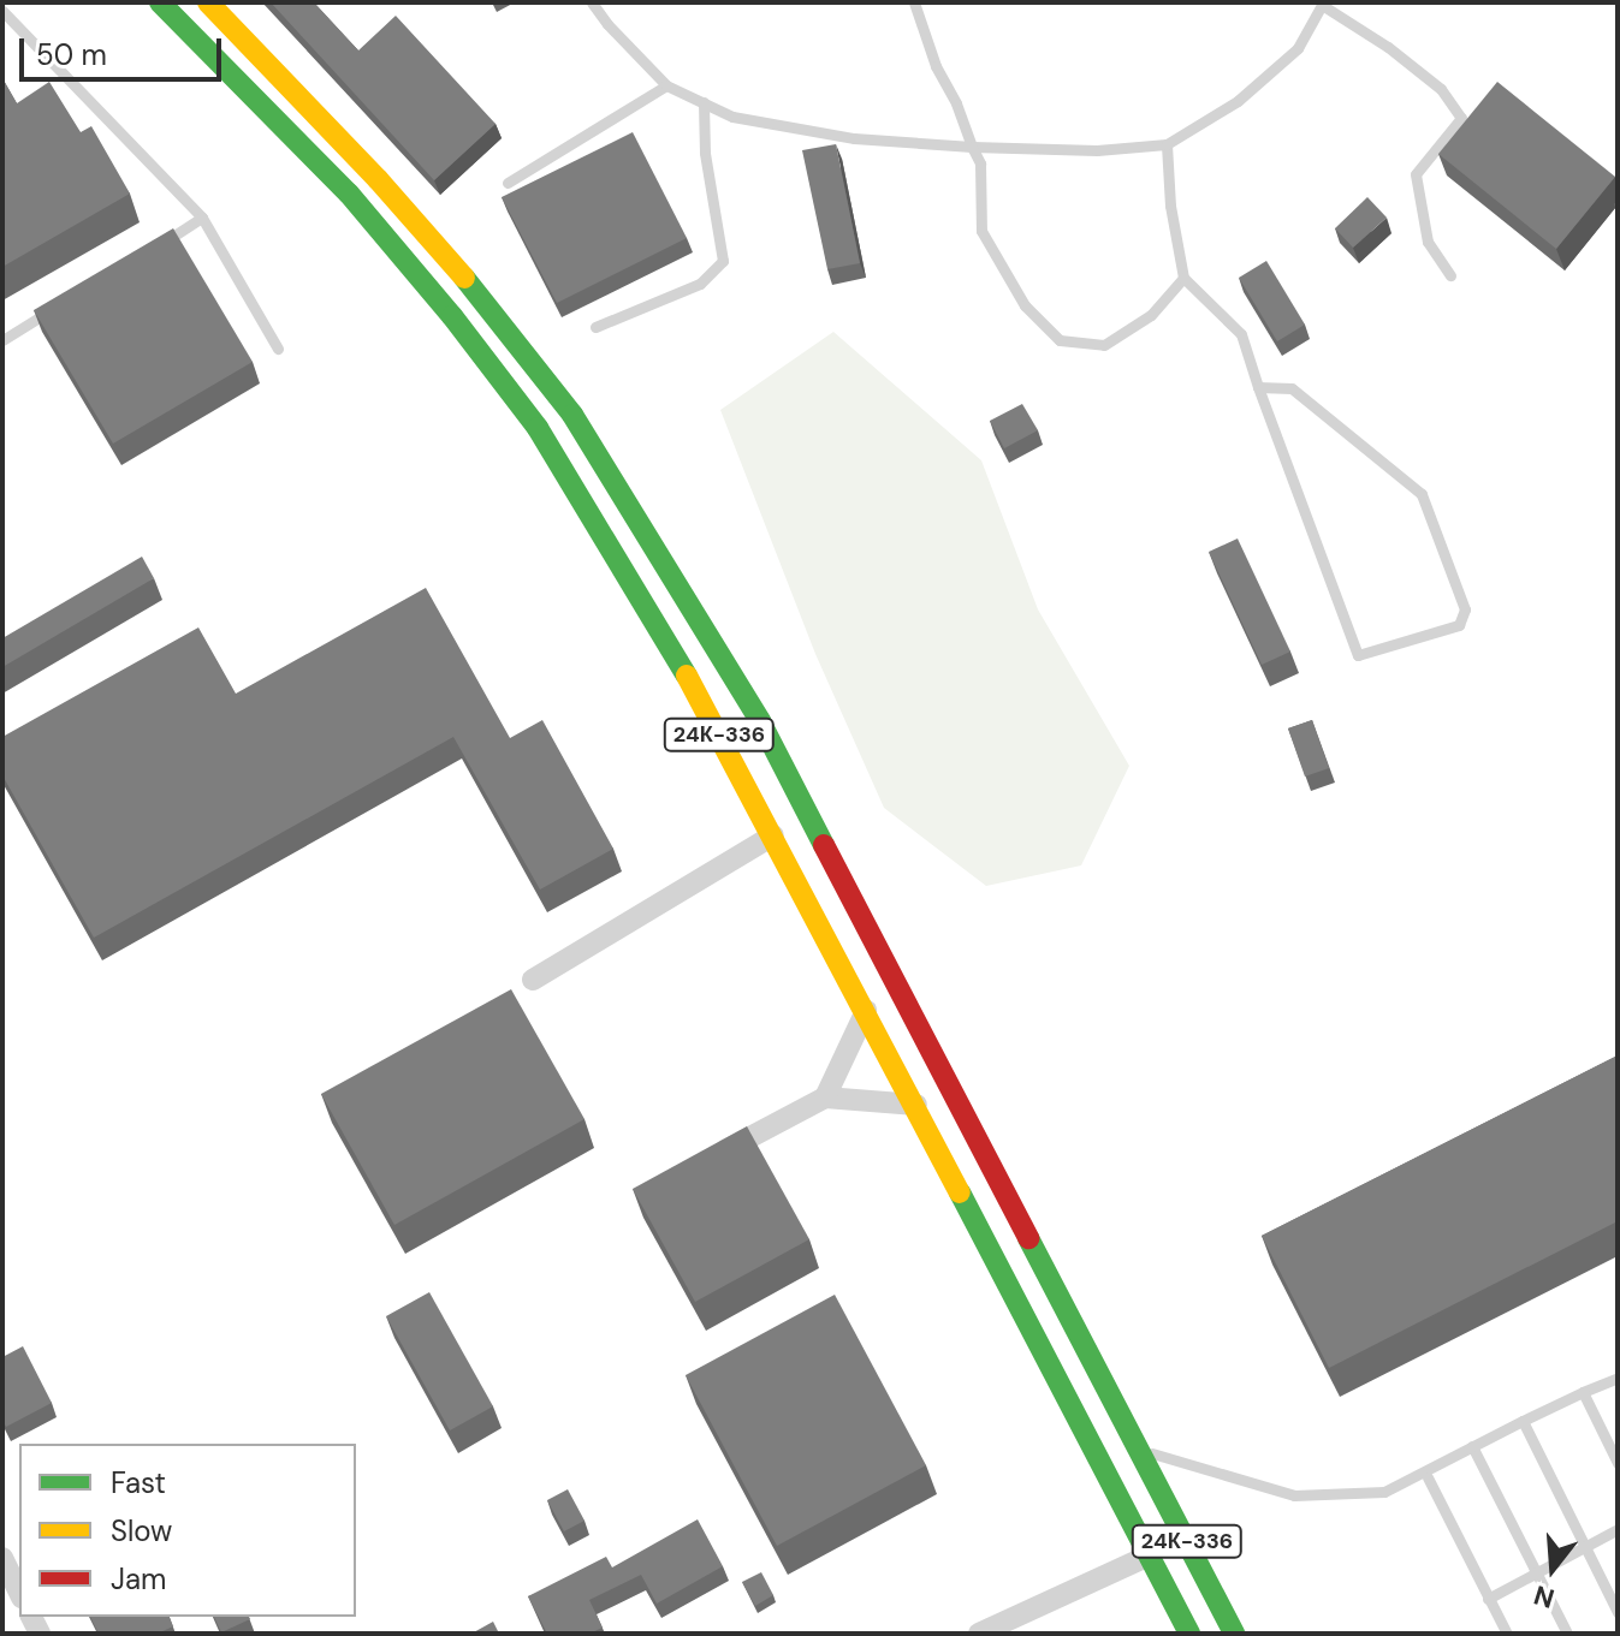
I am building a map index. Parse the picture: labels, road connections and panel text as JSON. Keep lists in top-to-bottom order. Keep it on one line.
{"streets":{"main road":["24К-336"]},"legend":["Fast","Slow","Jam"],"scale_bar":"50 m","north":"bottom"}
